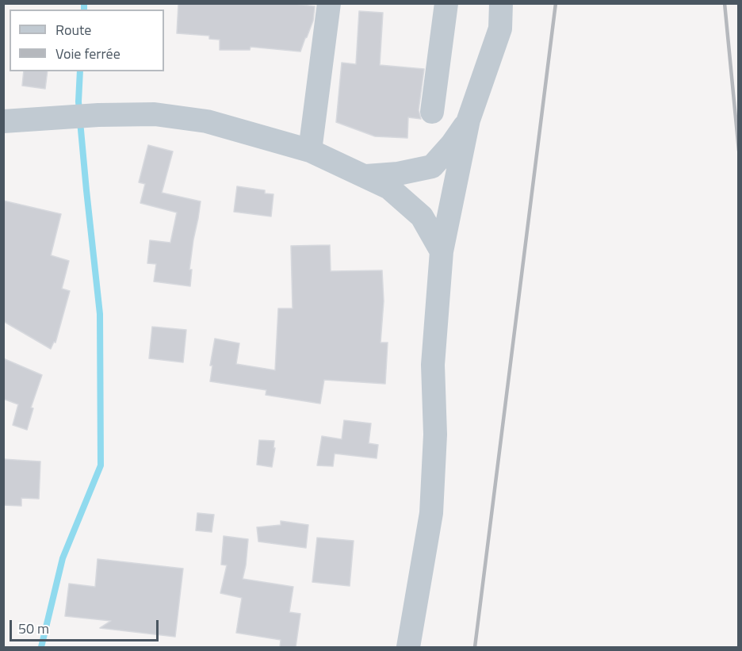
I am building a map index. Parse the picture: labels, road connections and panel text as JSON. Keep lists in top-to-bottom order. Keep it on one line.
{"legend":["Route","Voie ferrée"],"scale_bar":"50 m"}
